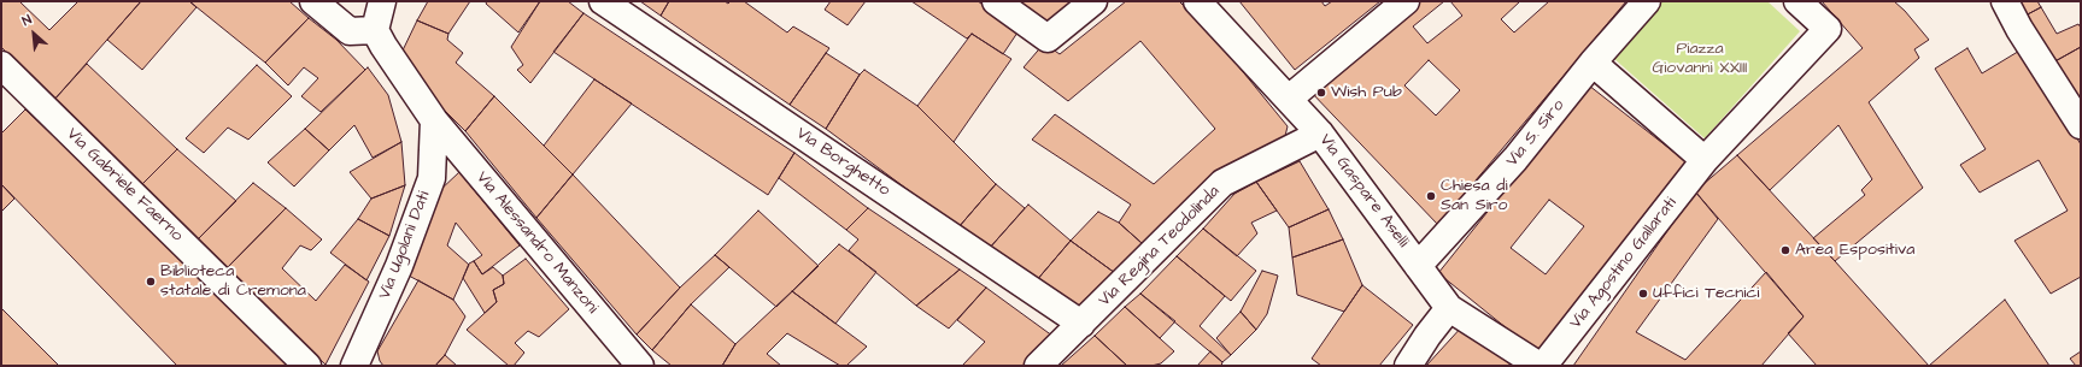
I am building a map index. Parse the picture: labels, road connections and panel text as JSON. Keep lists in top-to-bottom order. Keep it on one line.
{"streets":{"street":["Via S. Siro","Via Borghetto","Via Gabriele Faerno","Via Gaspare Aselli","Via Alessandro Manzoni","Via Ugolani Dati","Via Regina Teodolinda","Via Agostino Gallarati"]},"crossings":[["Via S. Siro","Via Gaspare Aselli"],["Via Borghetto","Via Regina Teodolinda"],["Via Gaspare Aselli","Via Regina Teodolinda"],["Via Gaspare Aselli","Via Agostino Gallarati"],["Via Alessandro Manzoni","Via Ugolani Dati"]],"parks":["Piazza Giovanni XXIII"],"places":["Wish Pub","Chiesa di San Siro","Area Espositiva","Biblioteca statale di Cremona","Uffici Tecnici"],"north":"top left"}
